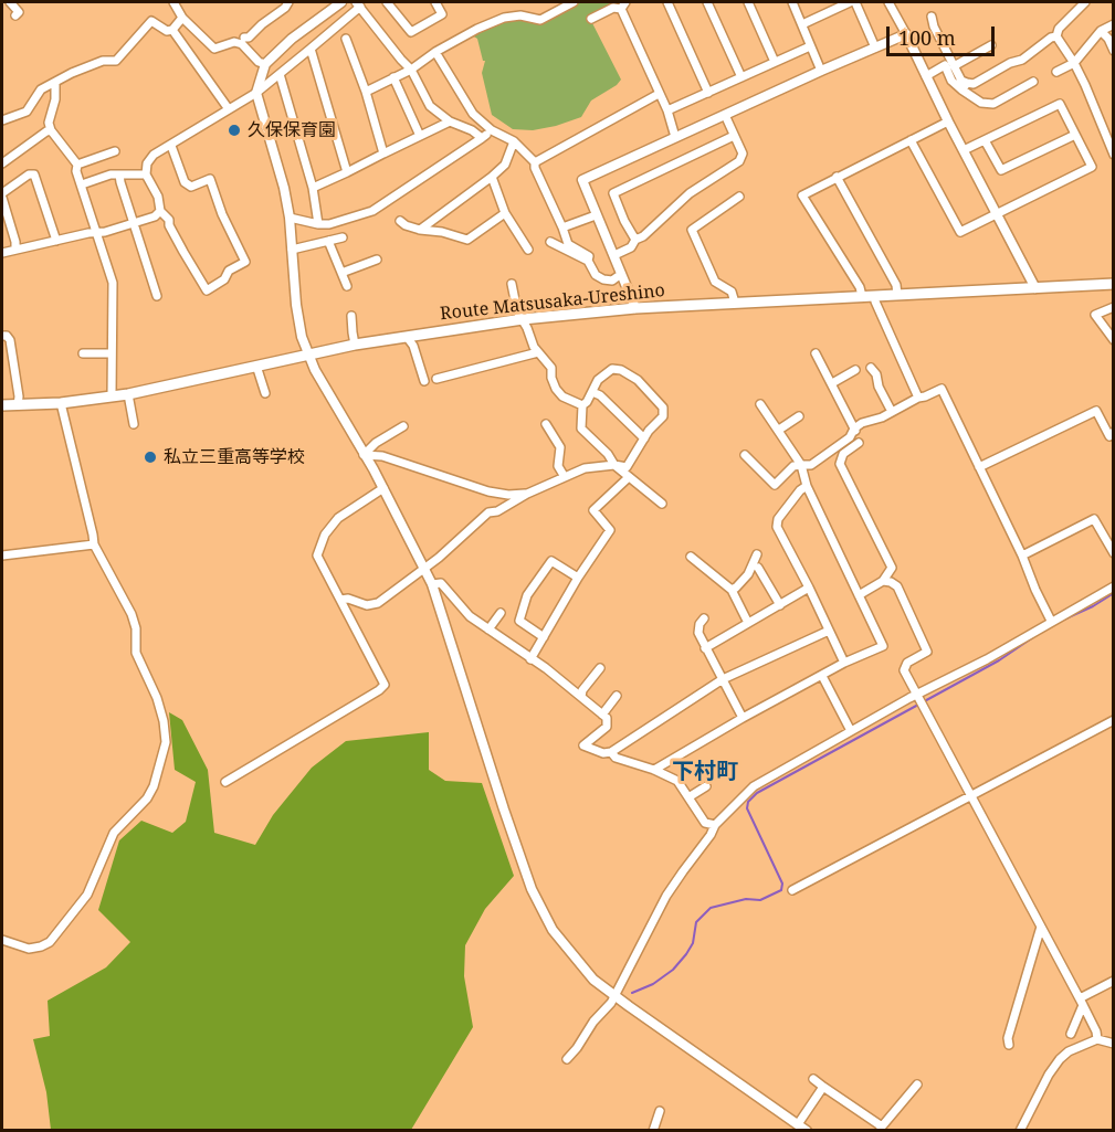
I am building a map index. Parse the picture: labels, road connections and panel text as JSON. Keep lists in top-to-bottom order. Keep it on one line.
{"streets":{"main road":["Route Matsusaka-Ureshino"]},"districts":["下村町"],"places":["久保保育園","私立三重高等学校"],"scale_bar":"100 m"}
